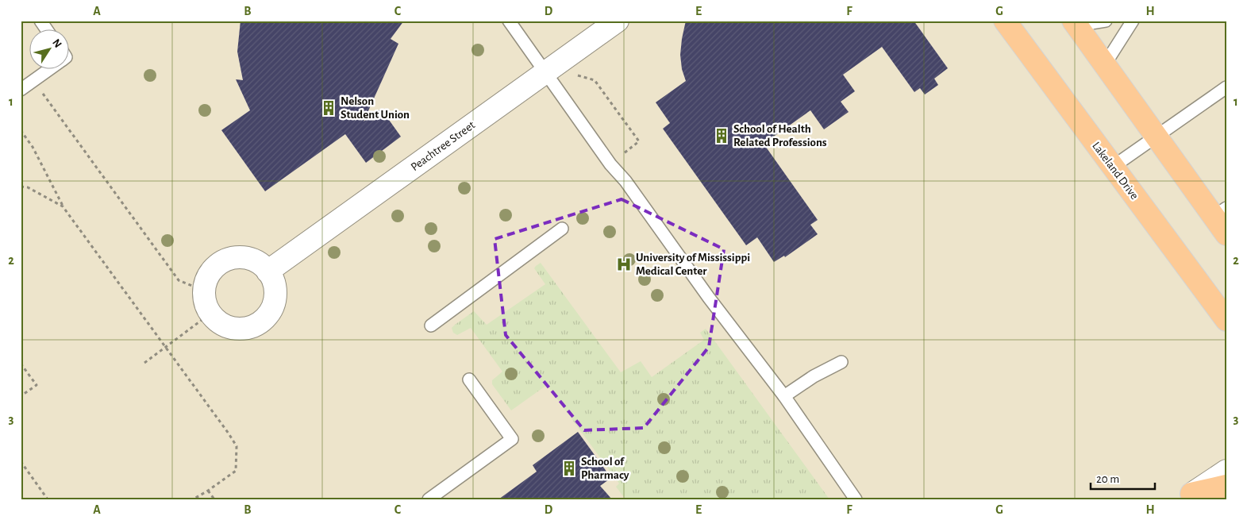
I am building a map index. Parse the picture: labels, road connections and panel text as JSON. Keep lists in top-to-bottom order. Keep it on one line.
{"streets":{"main road":["Lakeland Drive"],"street":["Peachtree Street"]},"places":{"building":["Nelson Student Union","School of Health Related Professions","School of Pharmacy"],"hospital":["University of Mississippi Medical Center"]},"scale_bar":"20 m","north":"top right","grid":{"columns":["A","B","C","D","E","F","G","H"],"rows":["1","2","3"]}}
